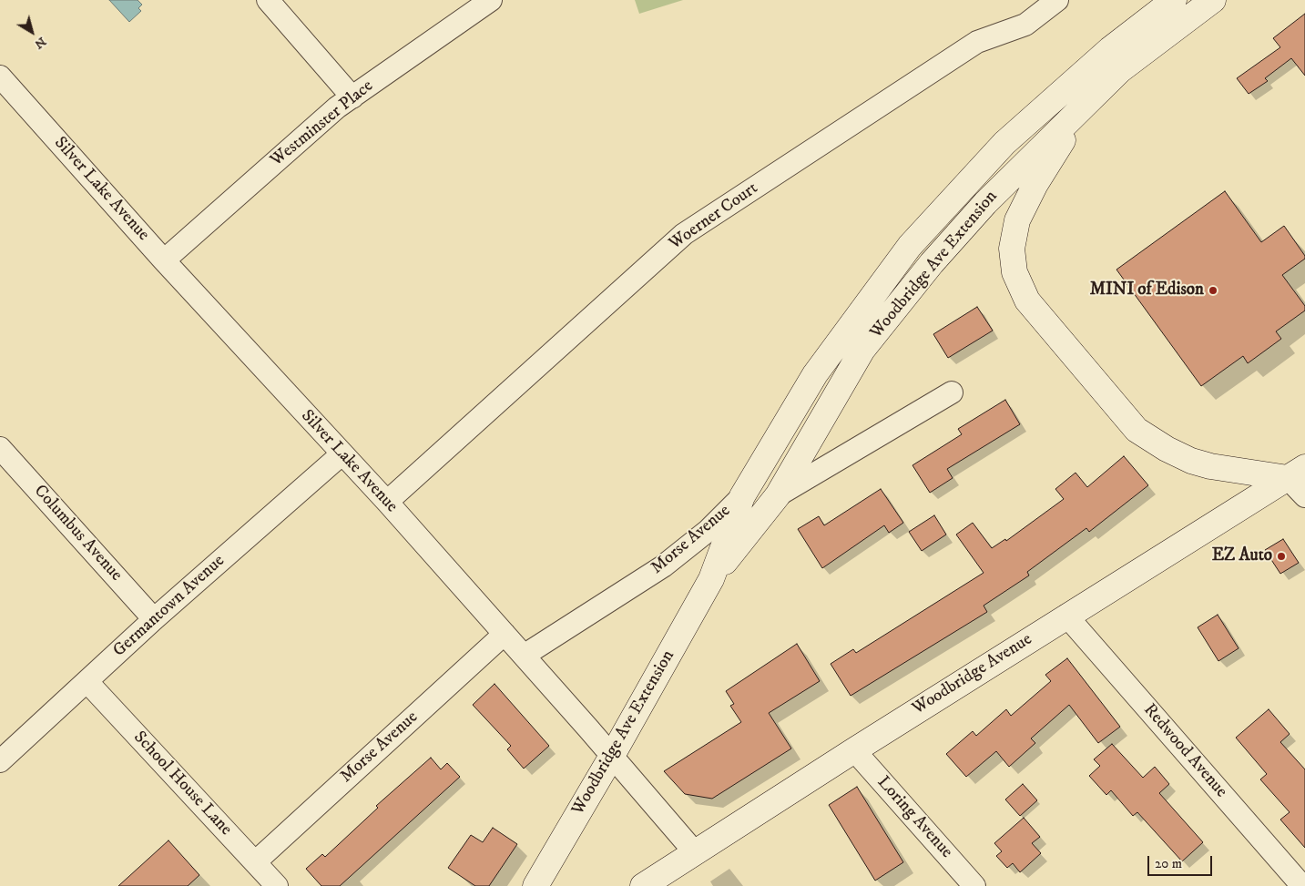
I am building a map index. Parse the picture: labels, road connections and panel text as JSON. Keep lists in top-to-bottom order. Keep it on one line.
{"streets":{"main road":["Woodbridge Ave Extension","Woodbridge Avenue"],"street":["Westminster Place","Silver Lake Avenue","Woerner Court","Columbus Avenue","Morse Avenue","Germantown Avenue","Redwood Avenue","School House Lane","Loring Avenue"]},"crossings":[["Westminster Place","Silver Lake Avenue"],["Silver Lake Avenue","Woerner Court"],["Silver Lake Avenue","Woodbridge Ave Extension"],["Silver Lake Avenue","Morse Avenue"],["Silver Lake Avenue","Germantown Avenue"],["Silver Lake Avenue","Woodbridge Avenue"],["Woodbridge Ave Extension","Morse Avenue"],["Columbus Avenue","Germantown Avenue"],["Morse Avenue","School House Lane"],["Germantown Avenue","School House Lane"],["Woodbridge Avenue","Redwood Avenue"],["Woodbridge Avenue","Loring Avenue"]],"places":["MINI of Edison","EZ Auto"],"scale_bar":"20 m","north":"bottom right"}
